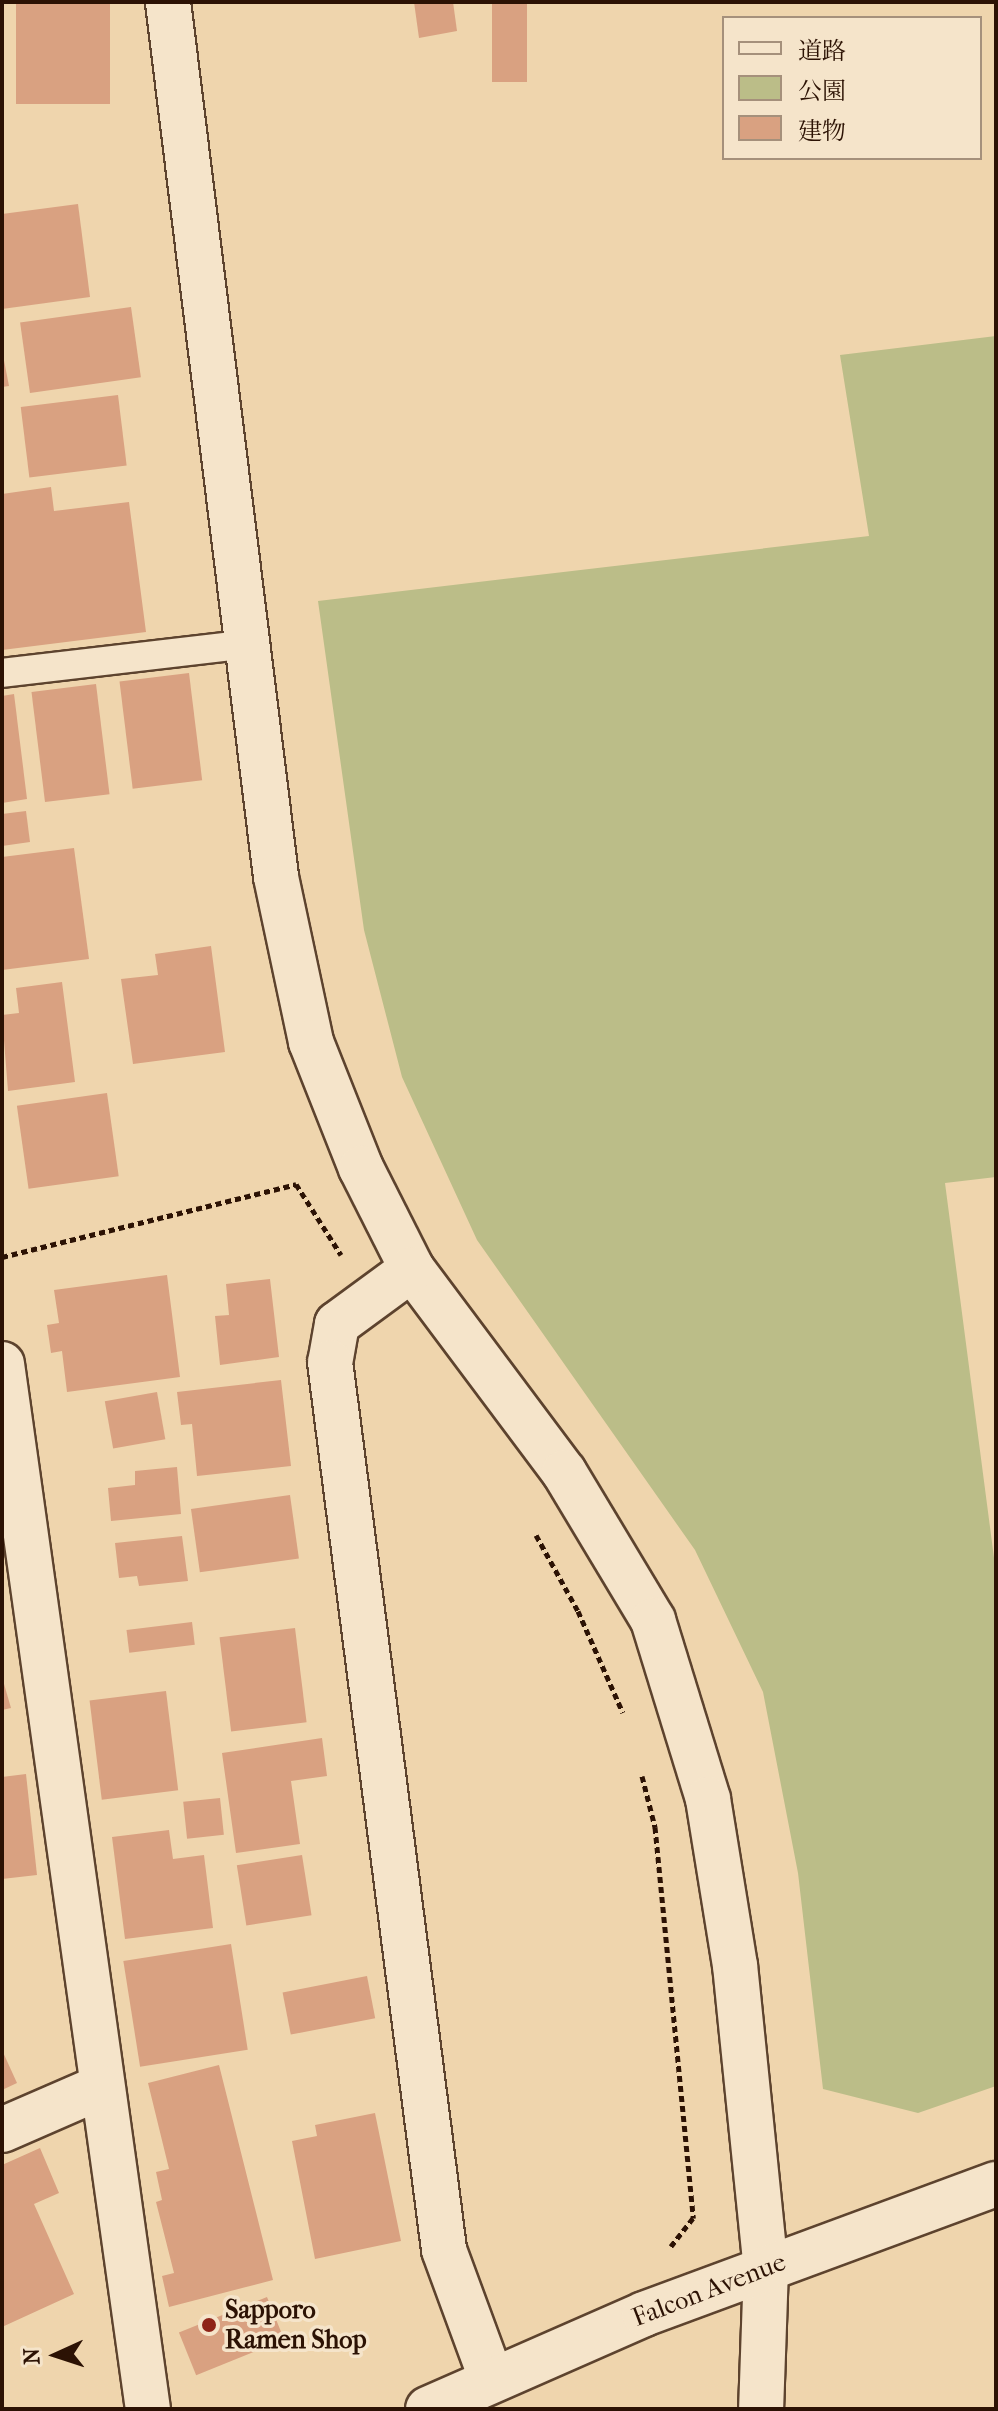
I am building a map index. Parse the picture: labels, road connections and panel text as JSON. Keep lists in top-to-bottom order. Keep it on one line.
{"streets":{"street":["Falcon Avenue"]},"places":["Sapporo Ramen Shop"],"legend":["道路","公園","建物"],"north":"left"}
